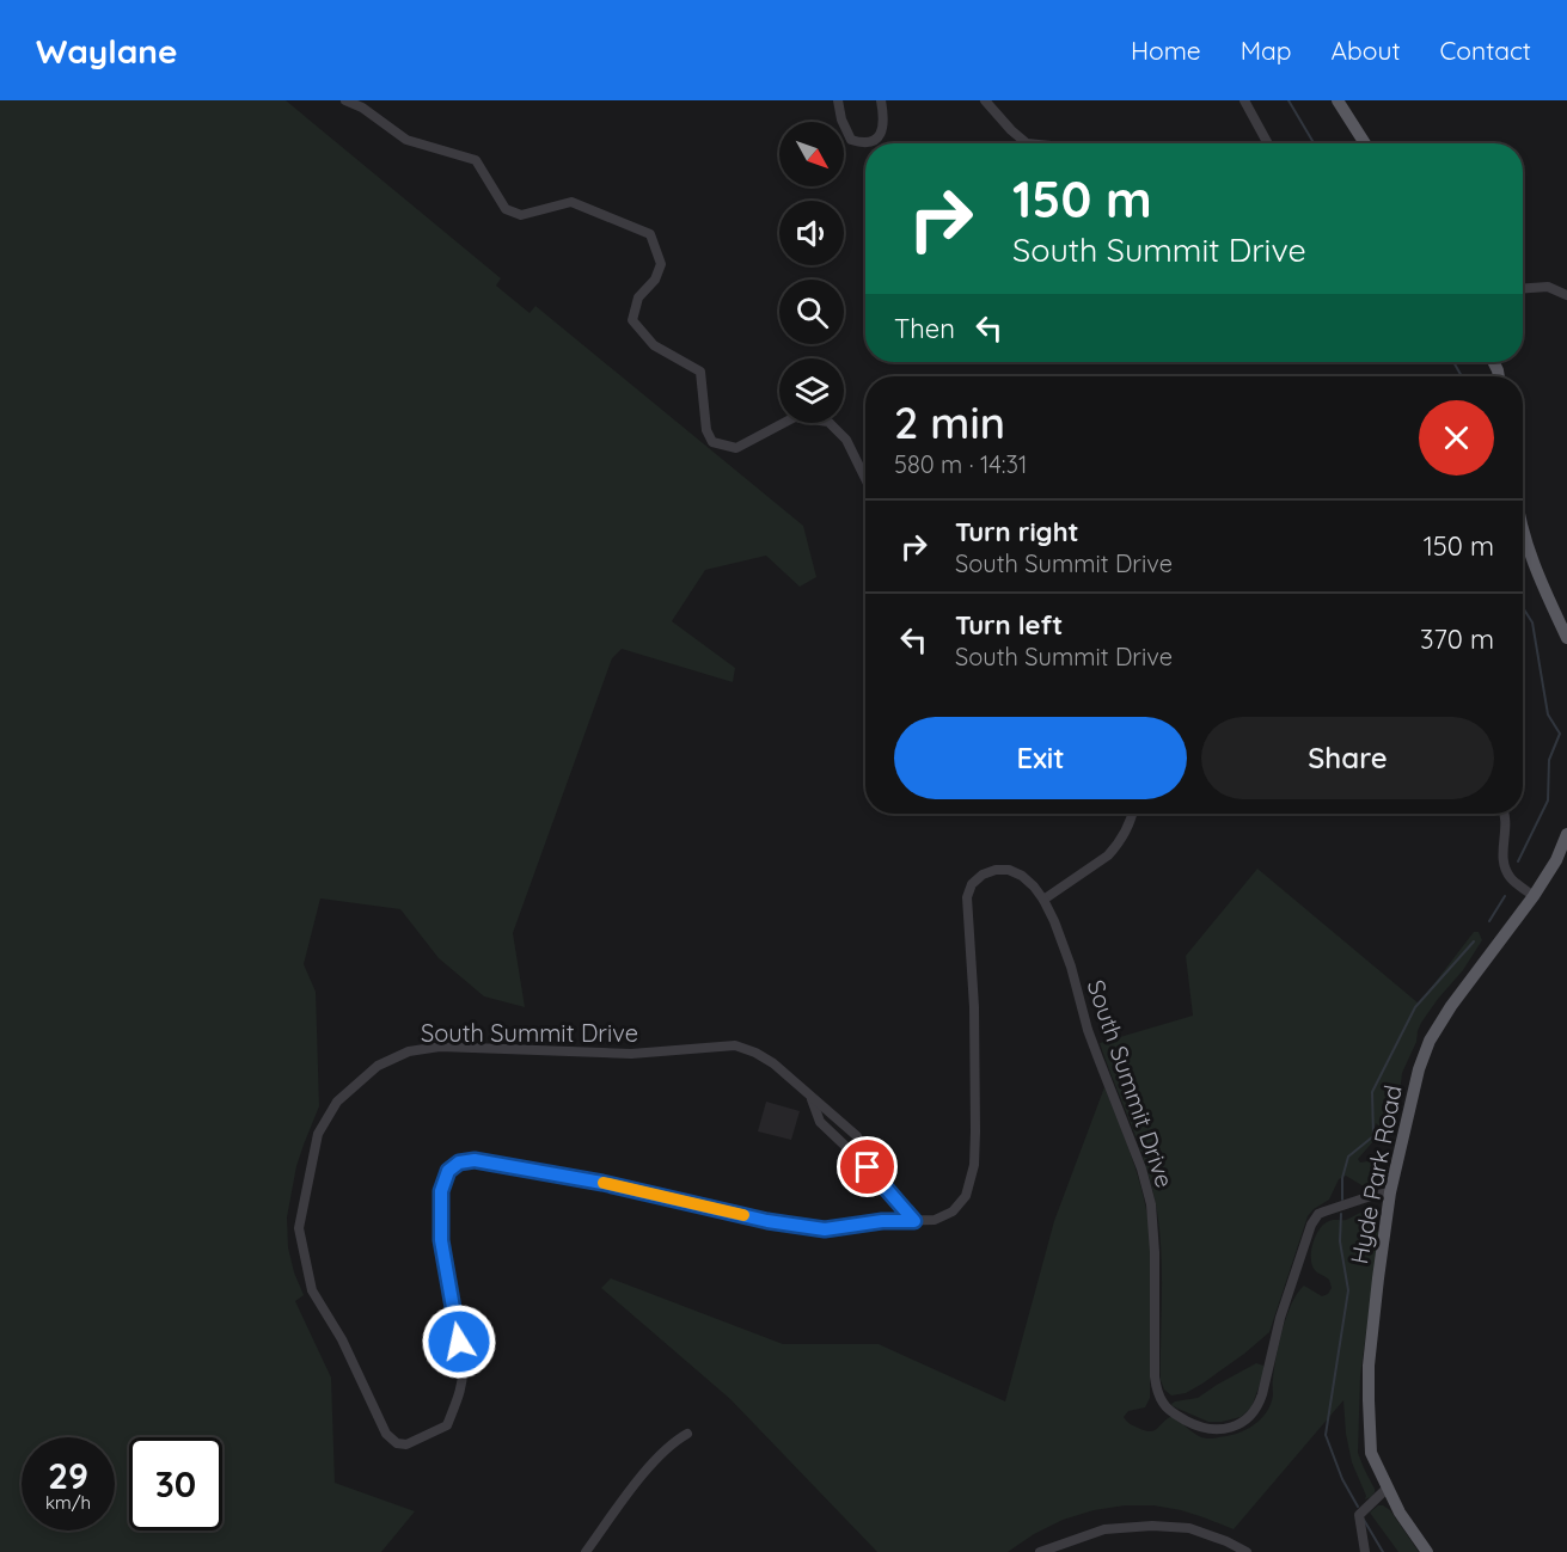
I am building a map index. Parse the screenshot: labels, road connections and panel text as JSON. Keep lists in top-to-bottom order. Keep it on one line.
{"streets":{"main road":["Hyde Park Road"],"street":["South Summit Drive"]},"crossings":[["South Summit Drive","Hyde Park Road"]],"north":"bottom right","page":{"header":"Waylane","nav":["Home","Map","About","Contact"],"turn":["150 m","South Summit Drive"],"then":"Then","heading":["2 min","580 m · 14:31"],"list":[{"name":"Turn right","note":"South Summit Drive","value":"150 m"},{"name":"Turn left","note":"South Summit Drive","value":"370 m"}],"buttons":["Exit","Share"],"speed":"29 km/h","limit":"30"}}
